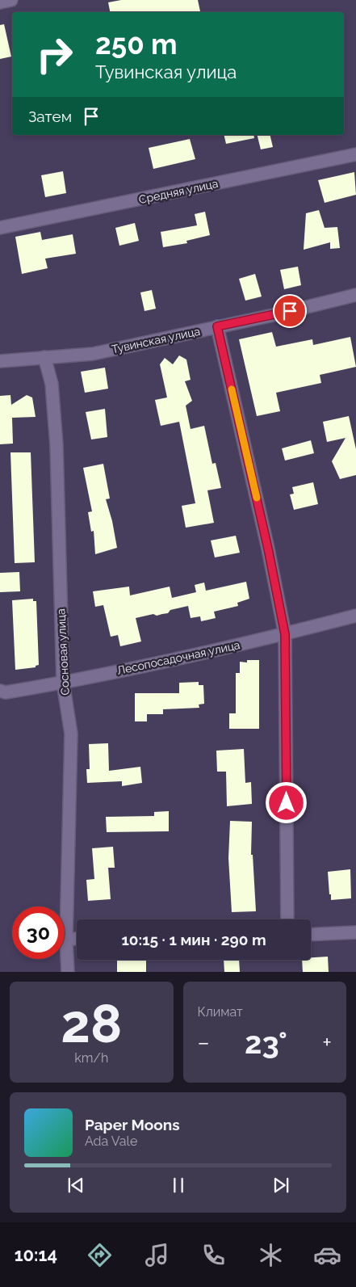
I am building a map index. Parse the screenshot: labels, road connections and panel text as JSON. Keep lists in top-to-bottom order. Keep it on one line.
{"streets":{"street":["Средняя улица","Тувинская улица","Сосновая улица","Лесопосадочная улица"]},"crossings":[["Тувинская улица","Сосновая улица"],["Сосновая улица","Лесопосадочная улица"]],"page":{"turn":["250 m","Тувинская улица"],"then":"Затем","limit":"30","trip":"10:15 · 1 мин · 290 m","tile":[["28","km/h"],"Климат"],"heat":["−","23°","+"],"song":["Paper Moons","Ada Vale"],"tabs":"10:14"}}
